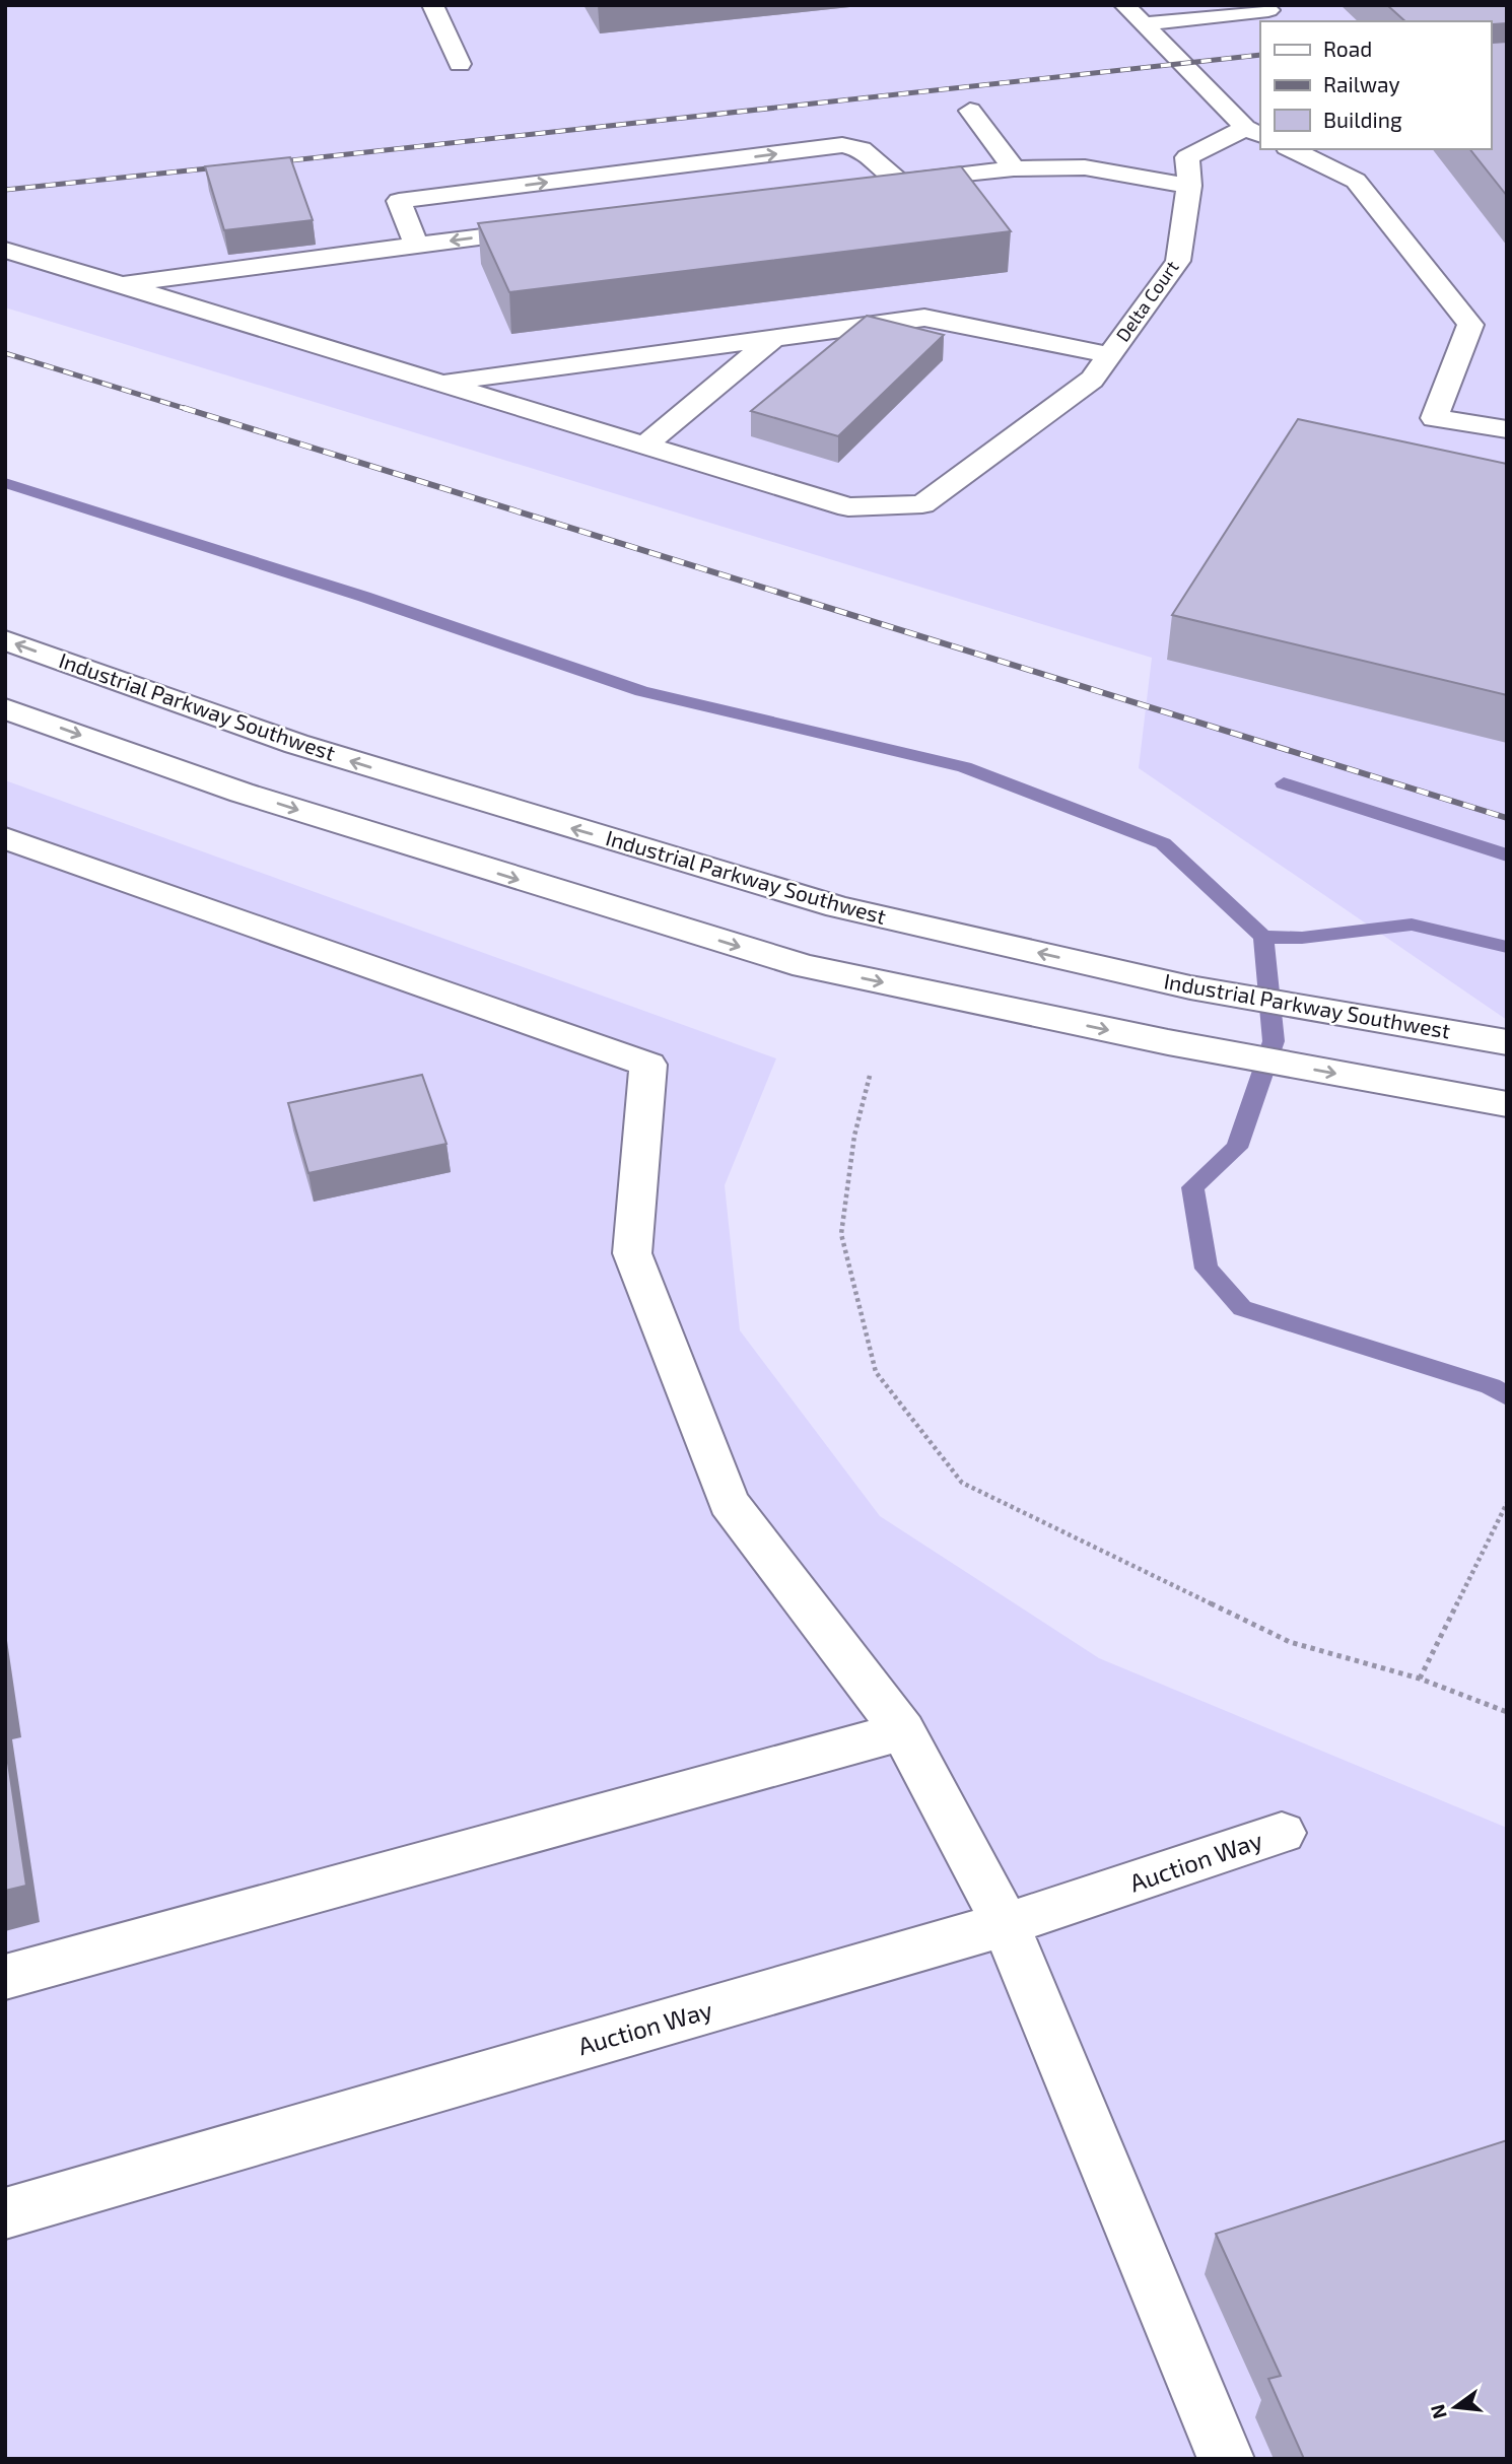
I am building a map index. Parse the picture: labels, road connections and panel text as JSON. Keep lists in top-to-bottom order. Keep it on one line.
{"streets":{"main road":["Delta Court","Industrial Parkway Southwest","Auction Way"]},"legend":["Road","Railway","Building"],"north":"left"}
